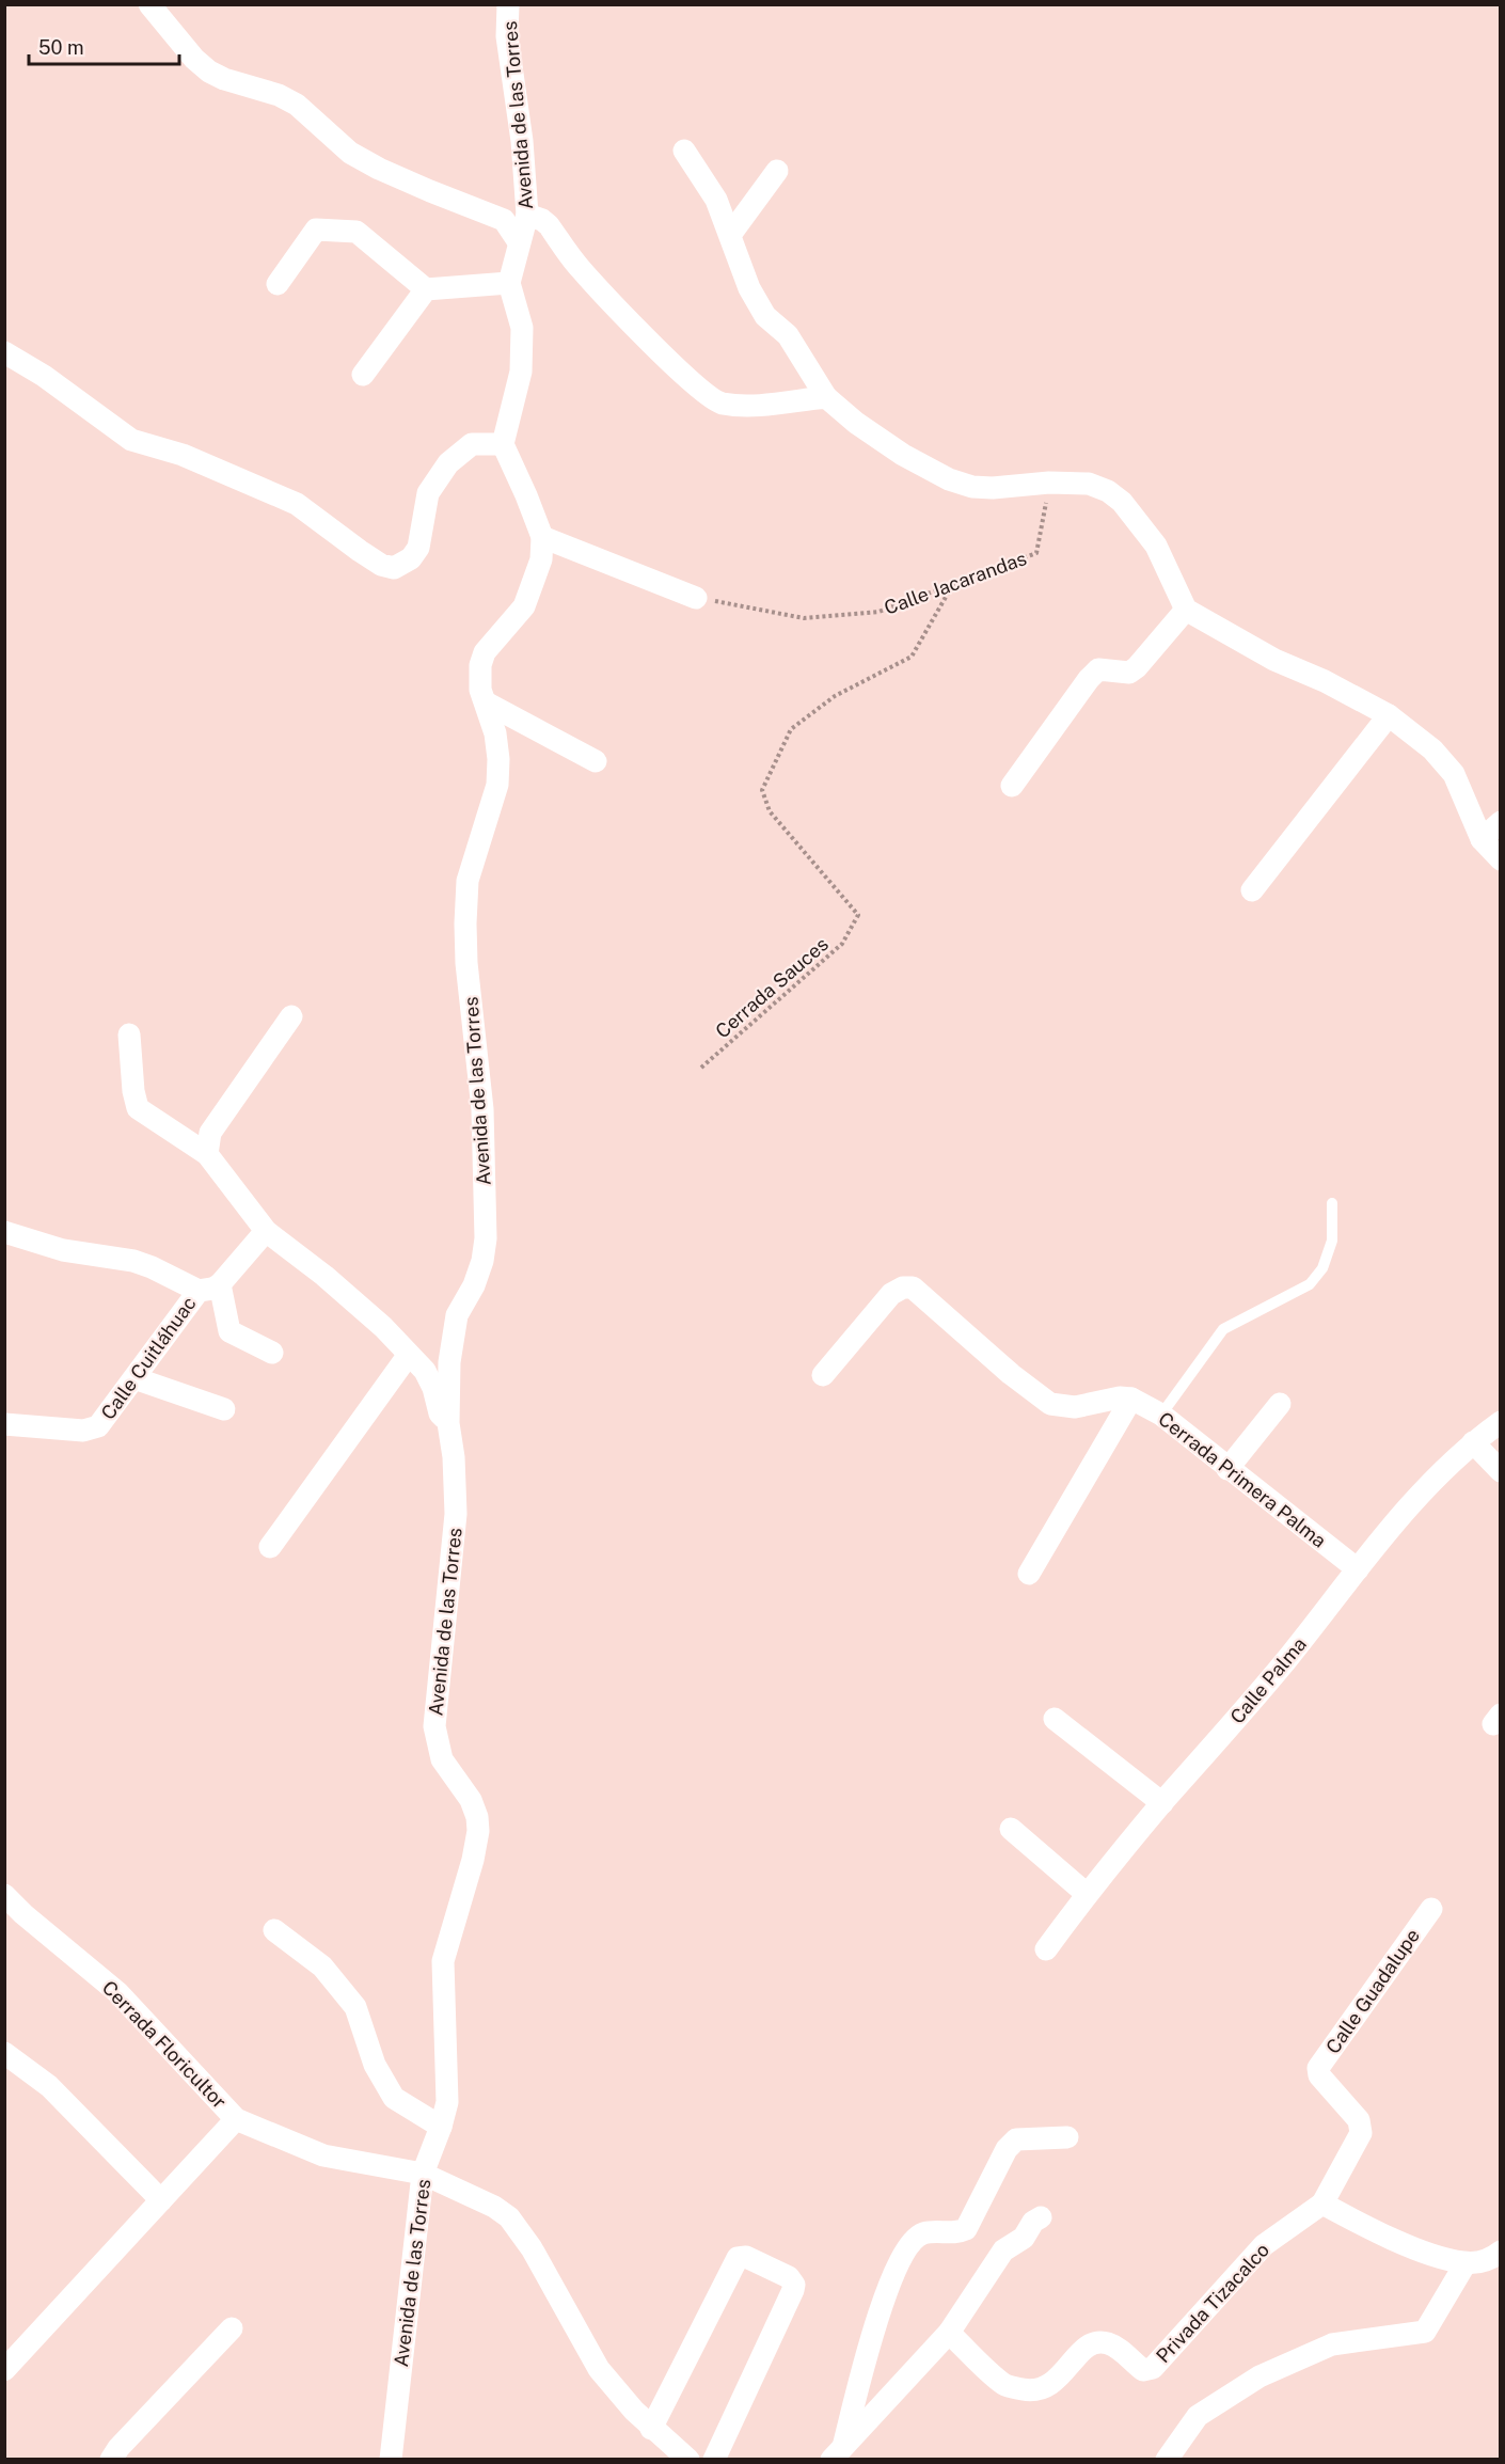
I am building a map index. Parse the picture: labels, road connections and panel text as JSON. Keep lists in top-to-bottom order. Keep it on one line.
{"streets":{"street":["Avenida de las Torres","Calle Cuitláhuac","Cerrada Primera Palma","Calle Palma","Calle Guadalupe","Cerrada Floricultor","Privada Tizacalco"],"path":["Calle Jacarandas","Cerrada Sauces"]},"crossings":[["Calle Jacarandas","Cerrada Sauces"],["Cerrada Primera Palma","Calle Palma"],["Calle Guadalupe","Privada Tizacalco"]],"scale_bar":"50 m"}
